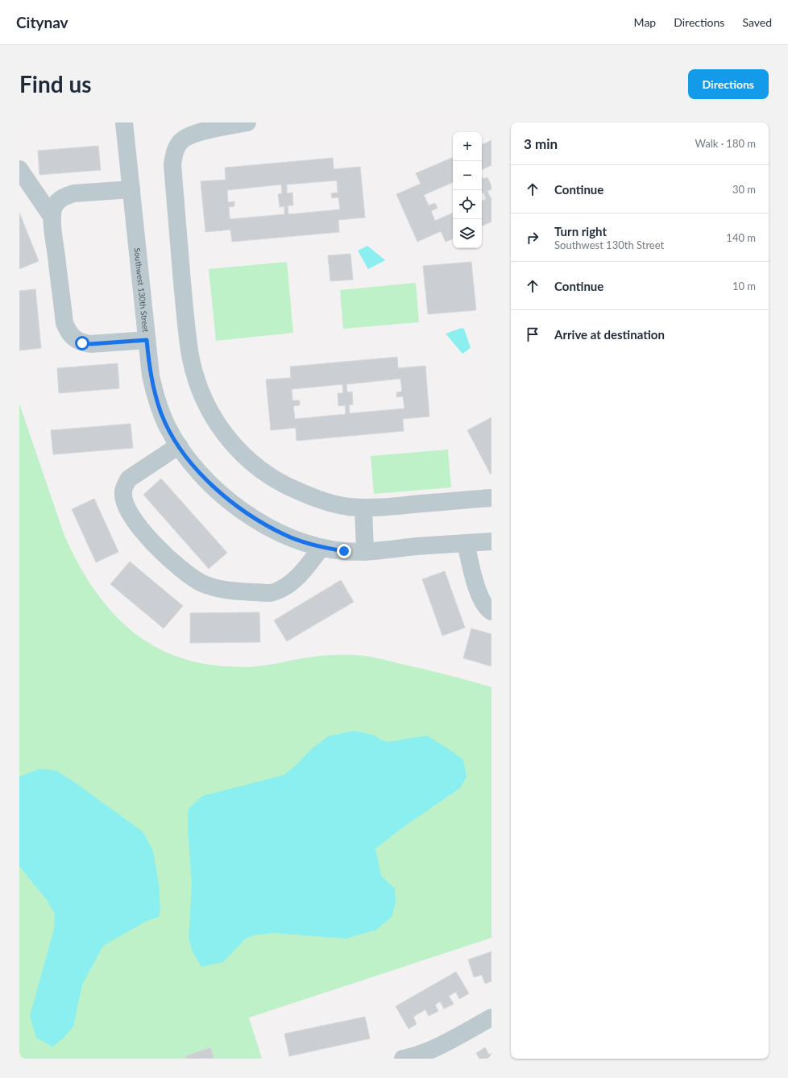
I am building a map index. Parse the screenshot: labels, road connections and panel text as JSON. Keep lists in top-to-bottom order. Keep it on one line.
{"streets":{"street":["Southwest 130th Street"]},"page":{"header":"Citynav","nav":["Map","Directions","Saved"],"buttons":"Directions","title":"Find us","heading":["3 min","Walk · 180 m"],"map_buttons":["+","−"],"list":[["Continue","30 m"],["Turn right","Southwest 130th Street","140 m"],["Continue","10 m"],"Arrive at destination"]}}
